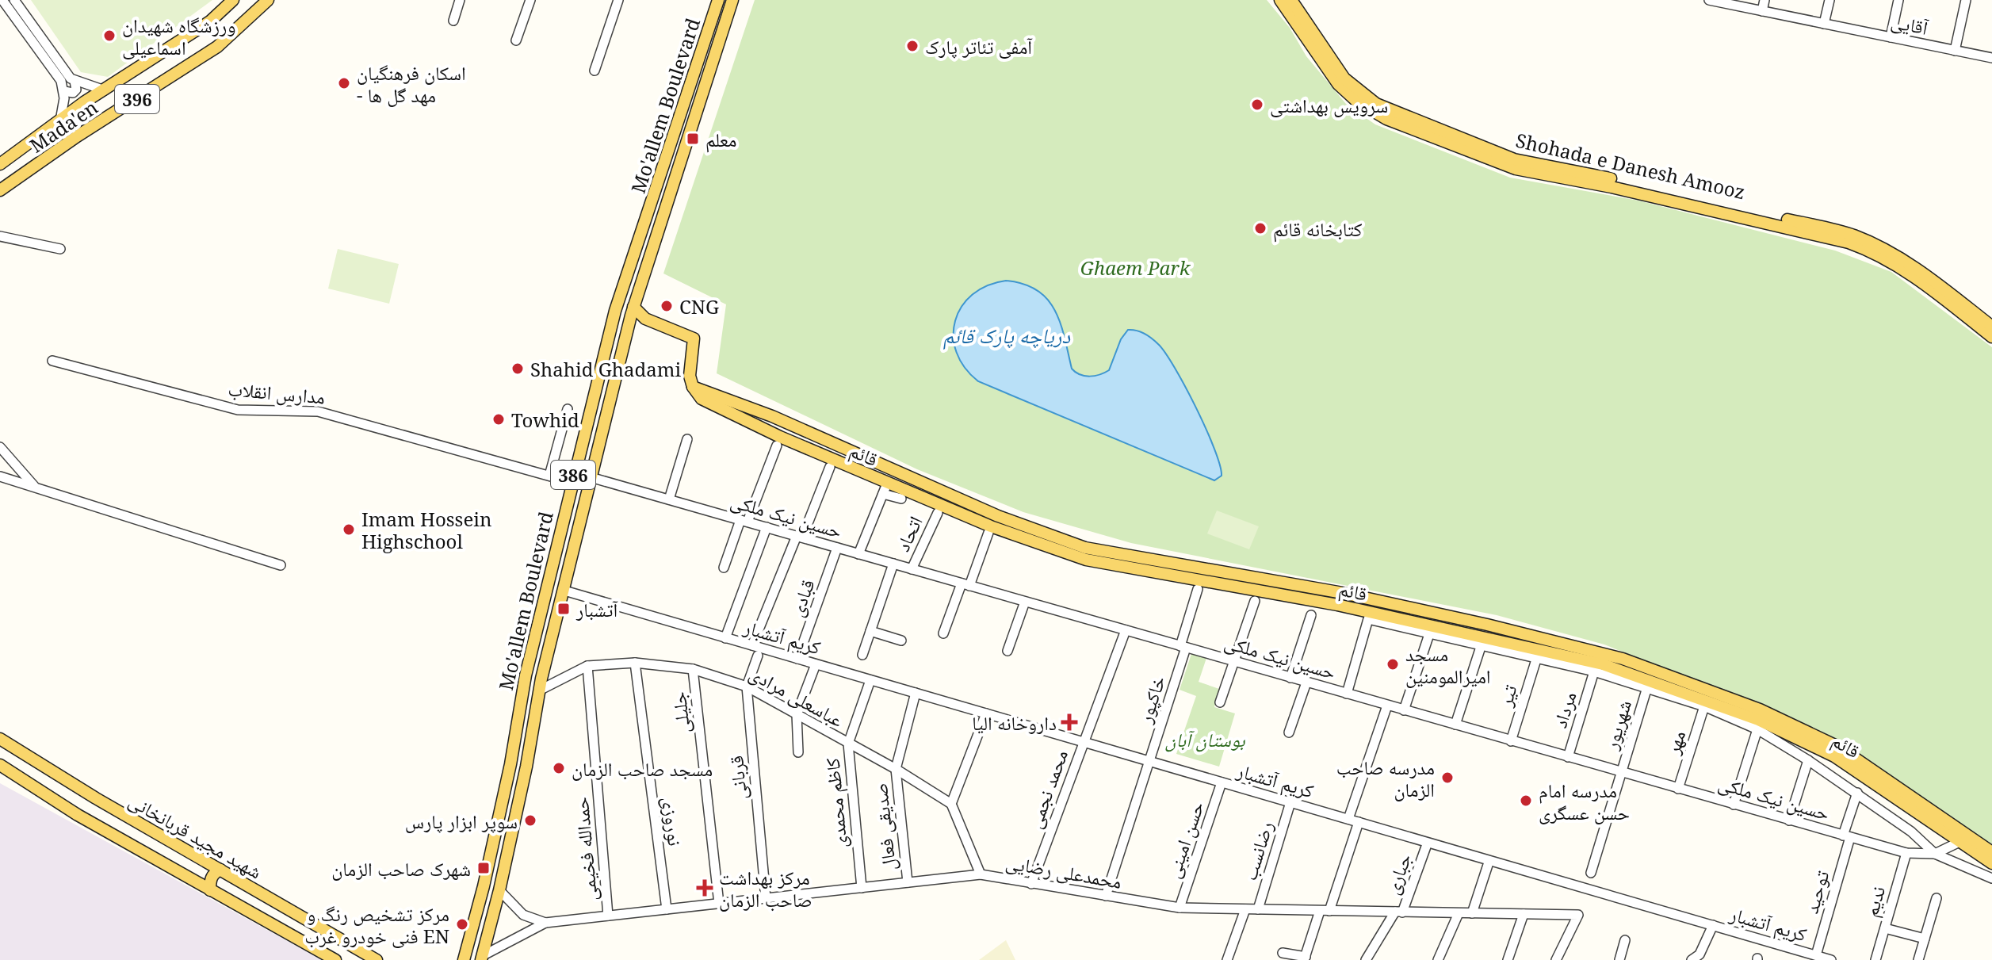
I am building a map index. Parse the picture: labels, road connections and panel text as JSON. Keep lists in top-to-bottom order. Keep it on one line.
{"streets":{"main road":["396","Mo'allem Boulevard","Mada'en","Shohada e Danesh Amooz","قائم","386","شهید مجید قربانخانی"],"street":["آقایی","مدارس انقلاب","حسین نیک ملکی","اتحاد","قبادی","کریم آتشبار","تیر","عباسعلی مرادی","خاکپور","مرداد","جلیلی","شهریور","مهر","قربانی","محمد نجمی","کاظم محمدی","نوروزی","صدیقی فعال","حسن امینی","حمدالله فخیمی","رضانسب","محمدعلی رضایی","جباری","توحید","ندیم"]},"crossings":[["Mo'allem Boulevard","مدارس انقلاب"],["Mo'allem Boulevard","حسین نیک ملکی"],["Mo'allem Boulevard","کریم آتشبار"],["Mo'allem Boulevard","عباسعلی مرادی"],["قائم","حسین نیک ملکی"],["حسین نیک ملکی","اتحاد"],["حسین نیک ملکی","قبادی"],["حسین نیک ملکی","تیر"],["حسین نیک ملکی","خاکپور"],["حسین نیک ملکی","مرداد"],["حسین نیک ملکی","شهریور"],["حسین نیک ملکی","مهر"],["حسین نیک ملکی","محمد نجمی"],["حسین نیک ملکی","توحید"],["حسین نیک ملکی","ندیم"],["قبادی","کریم آتشبار"],["کریم آتشبار","خاکپور"],["کریم آتشبار","محمد نجمی"],["کریم آتشبار","کاظم محمدی"],["کریم آتشبار","صدیقی فعال"],["کریم آتشبار","حسن امینی"],["کریم آتشبار","رضانسب"],["کریم آتشبار","توحید"],["عباسعلی مرادی","جلیلی"],["عباسعلی مرادی","قربانی"],["عباسعلی مرادی","کاظم محمدی"],["عباسعلی مرادی","نوروزی"],["عباسعلی مرادی","صدیقی فعال"],["عباسعلی مرادی","حمدالله فخیمی"],["خاکپور","محمدعلی رضایی"],["جلیلی","محمدعلی رضایی"],["قربانی","محمدعلی رضایی"],["محمد نجمی","محمدعلی رضایی"],["کاظم محمدی","محمدعلی رضایی"],["نوروزی","محمدعلی رضایی"],["صدیقی فعال","محمدعلی رضایی"],["حسن امینی","محمدعلی رضایی"],["حمدالله فخیمی","محمدعلی رضایی"],["رضانسب","محمدعلی رضایی"],["محمدعلی رضایی","جباری"]],"water":["دریاچه پارک قائم"],"parks":["Ghaem Park","بوستان آبان"],"places":{"other":["ورزشگاه شهیدان اسماعیلی","آمفی تئاتر پارک","اسکان فرهنگیان - مهد گل ها","سرویس بهداشتی","کتابخانه قائم","CNG","Shahid Ghadami","Towhid","Imam Hossein Highschool","مسجد امیرالمومنین","مسجد صاحب الزمان","مدرسه صاحب الزمان","مدرسه امام حسن عسگری","سوپر ابزار پارس","مرکز تشخیص رنگ و فنی خودرو غرب EN"],"transit":["معلم","آتشبار","شهرک صاحب الزمان"],"health":["داروخانه الیا","مرکز بهداشت صاحب الزمان"]}}
